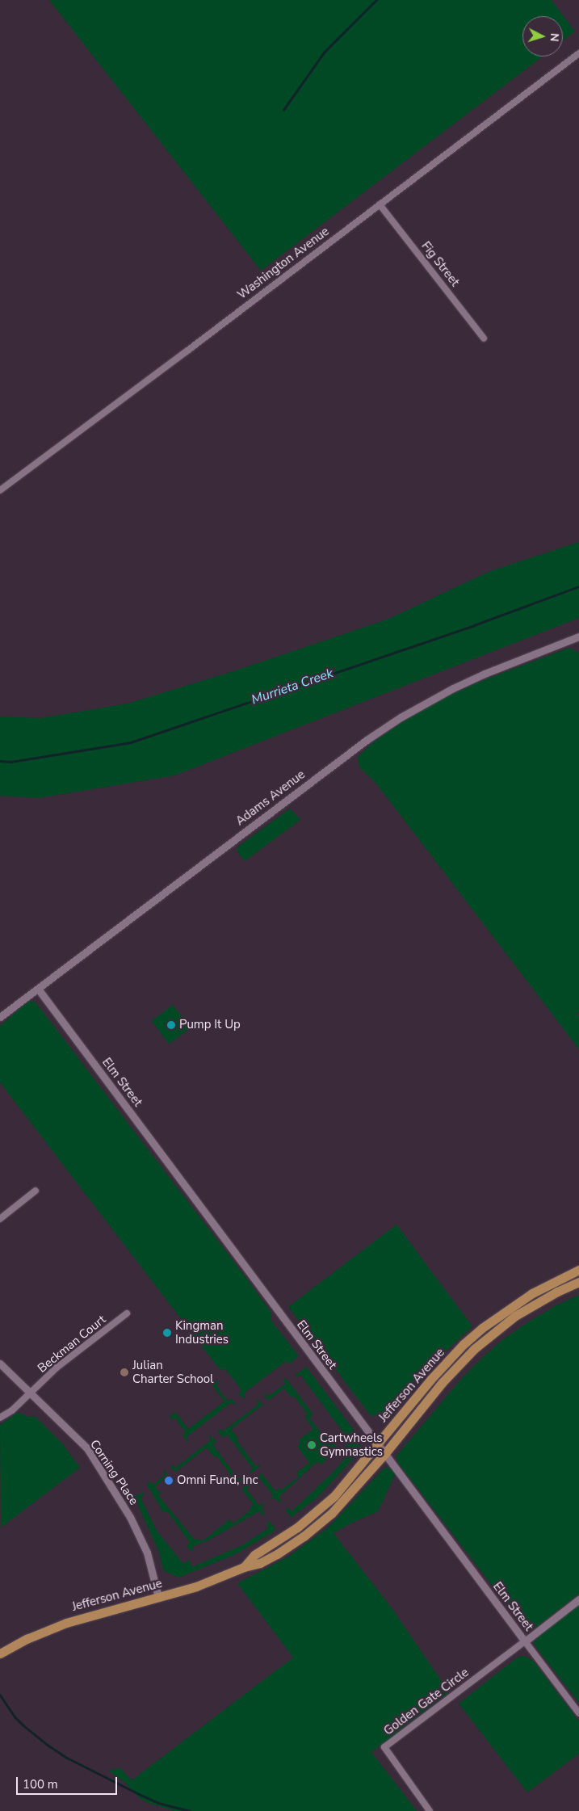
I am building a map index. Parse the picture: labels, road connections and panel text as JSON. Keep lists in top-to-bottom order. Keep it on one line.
{"streets":{"main road":["Jefferson Avenue"],"street":["Washington Avenue","Fig Street","Adams Avenue","Elm Street","Beckman Court","Corning Place","Golden Gate Circle"]},"crossings":[["Washington Avenue","Fig Street"],["Adams Avenue","Elm Street"],["Elm Street","Jefferson Avenue"],["Elm Street","Golden Gate Circle"],["Beckman Court","Corning Place"],["Jefferson Avenue","Corning Place"]],"water":["Murrieta Creek"],"places":["Pump It Up","Kingman Industries","Julian Charter School","Cartwheels Gymnastics","Omni Fund, Inc"],"scale_bar":"100 m","north":"right"}
